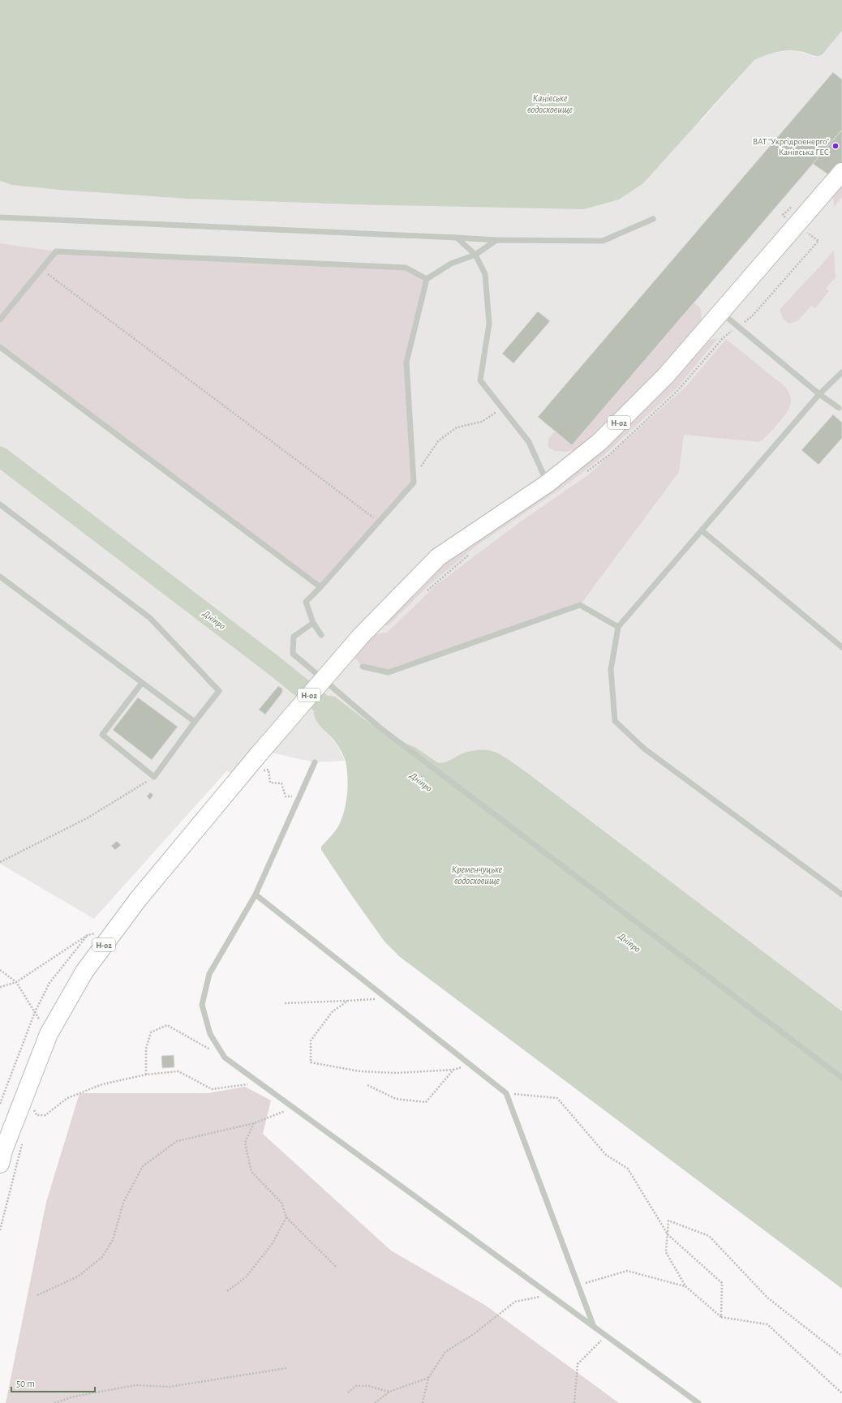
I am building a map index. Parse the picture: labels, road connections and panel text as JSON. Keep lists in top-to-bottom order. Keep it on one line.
{"streets":{"main road":["Н-02"]},"water":["Канівське водосховище","Дніпро","Кременчуцьке водосховище"],"places":["ВАТ \"Укргідроенерго\" Канівська ГЕС"],"scale_bar":"50 m"}
